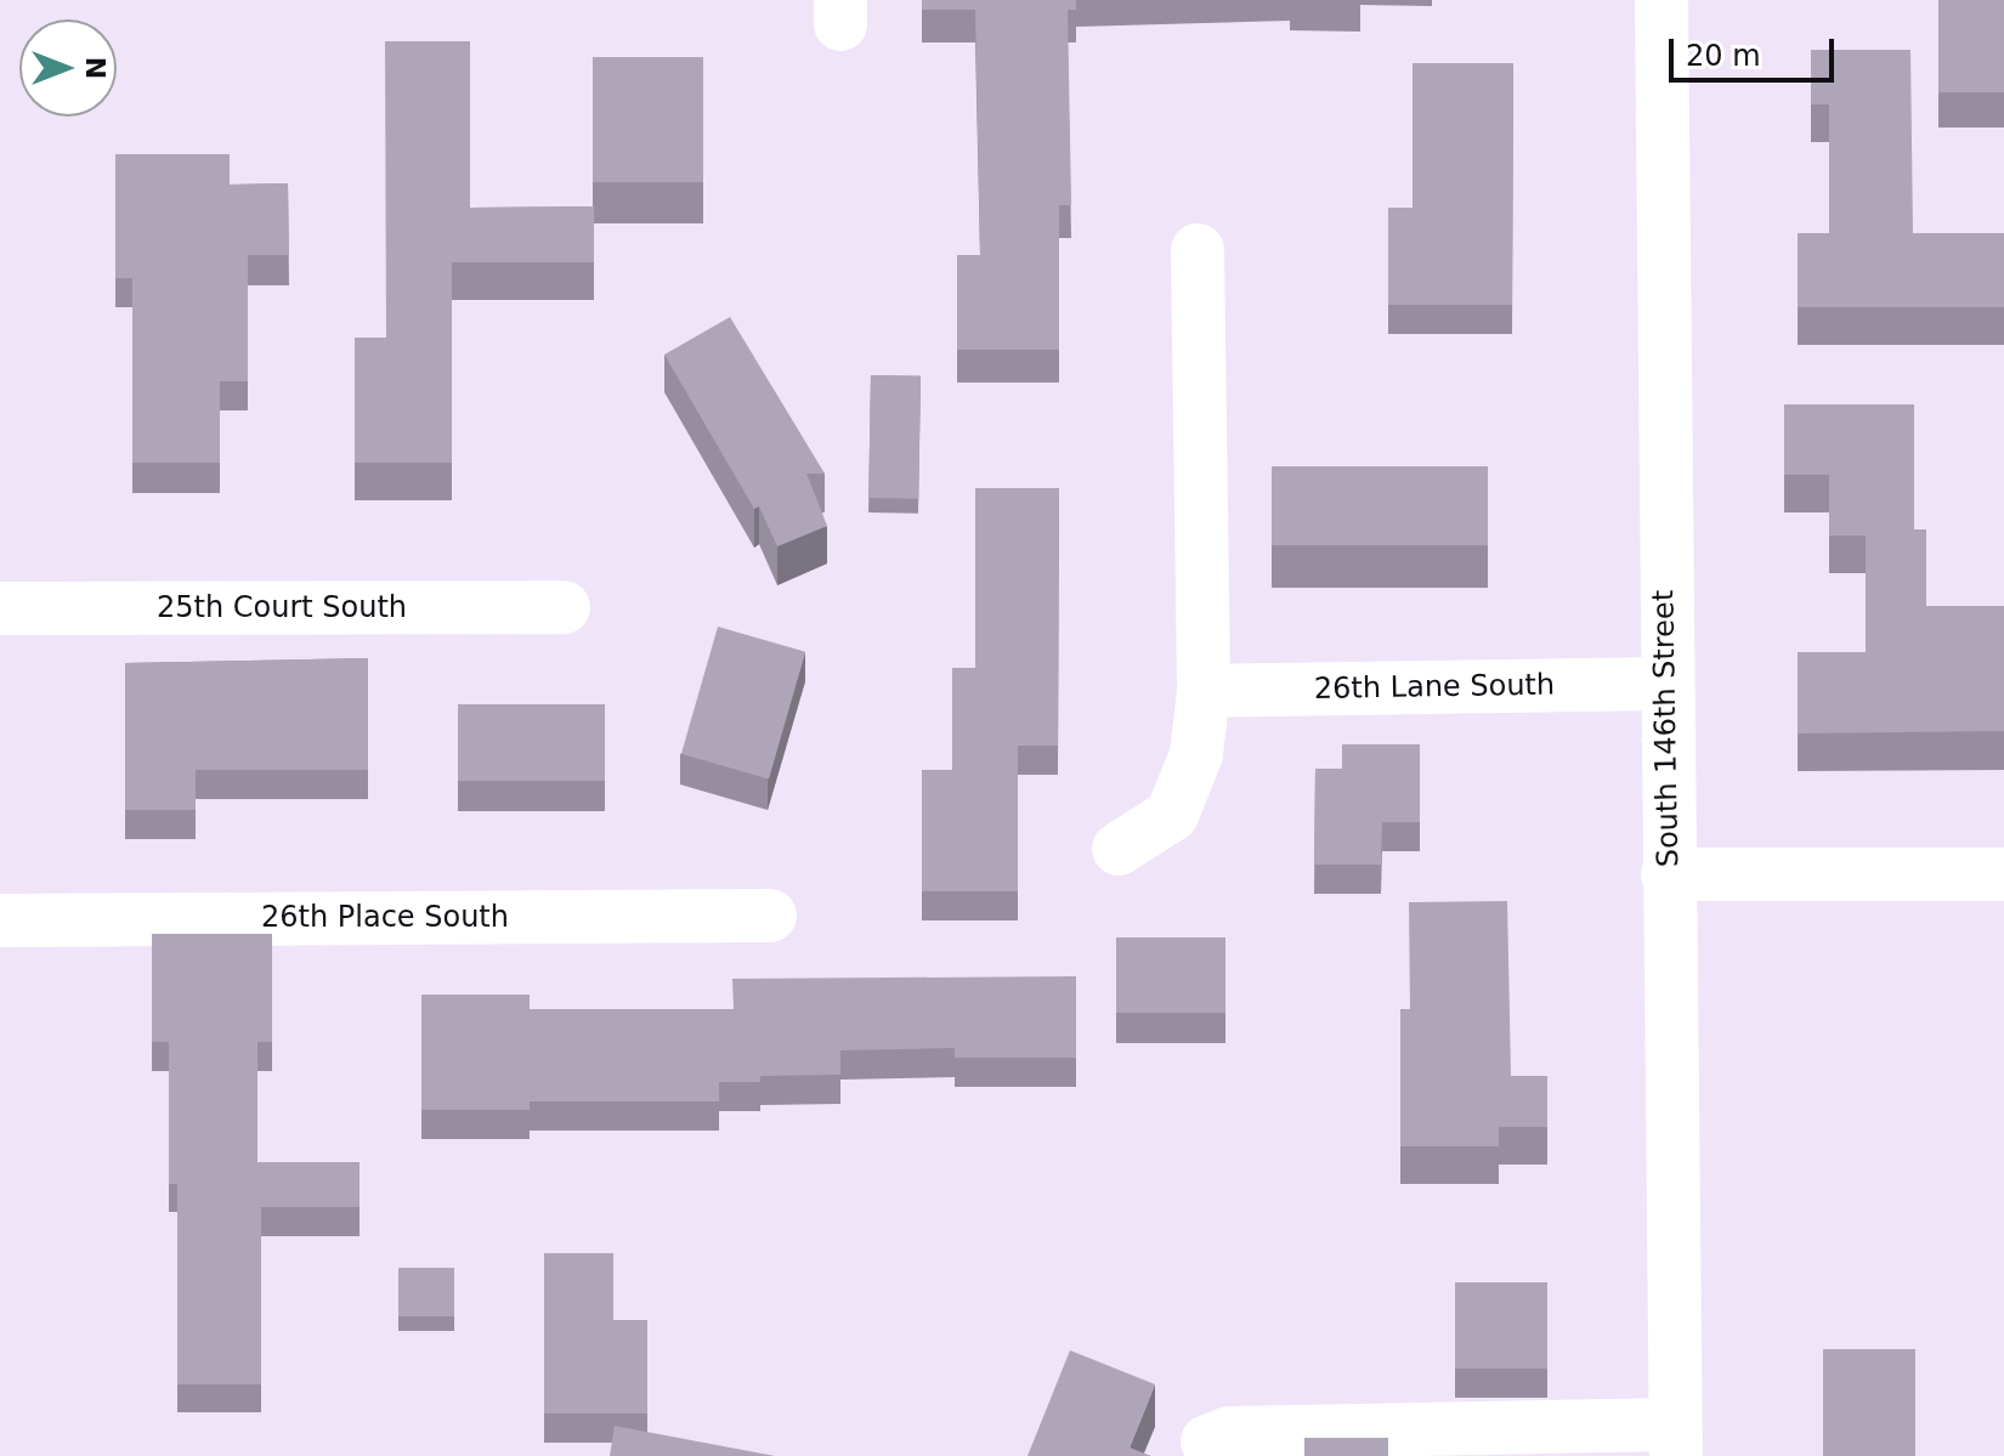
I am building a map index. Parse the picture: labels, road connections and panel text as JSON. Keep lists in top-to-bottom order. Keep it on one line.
{"streets":{"street":["25th Court South","26th Lane South","South 146th Street","26th Place South"]},"crossings":[["26th Lane South","South 146th Street"]],"scale_bar":"20 m","north":"right"}
